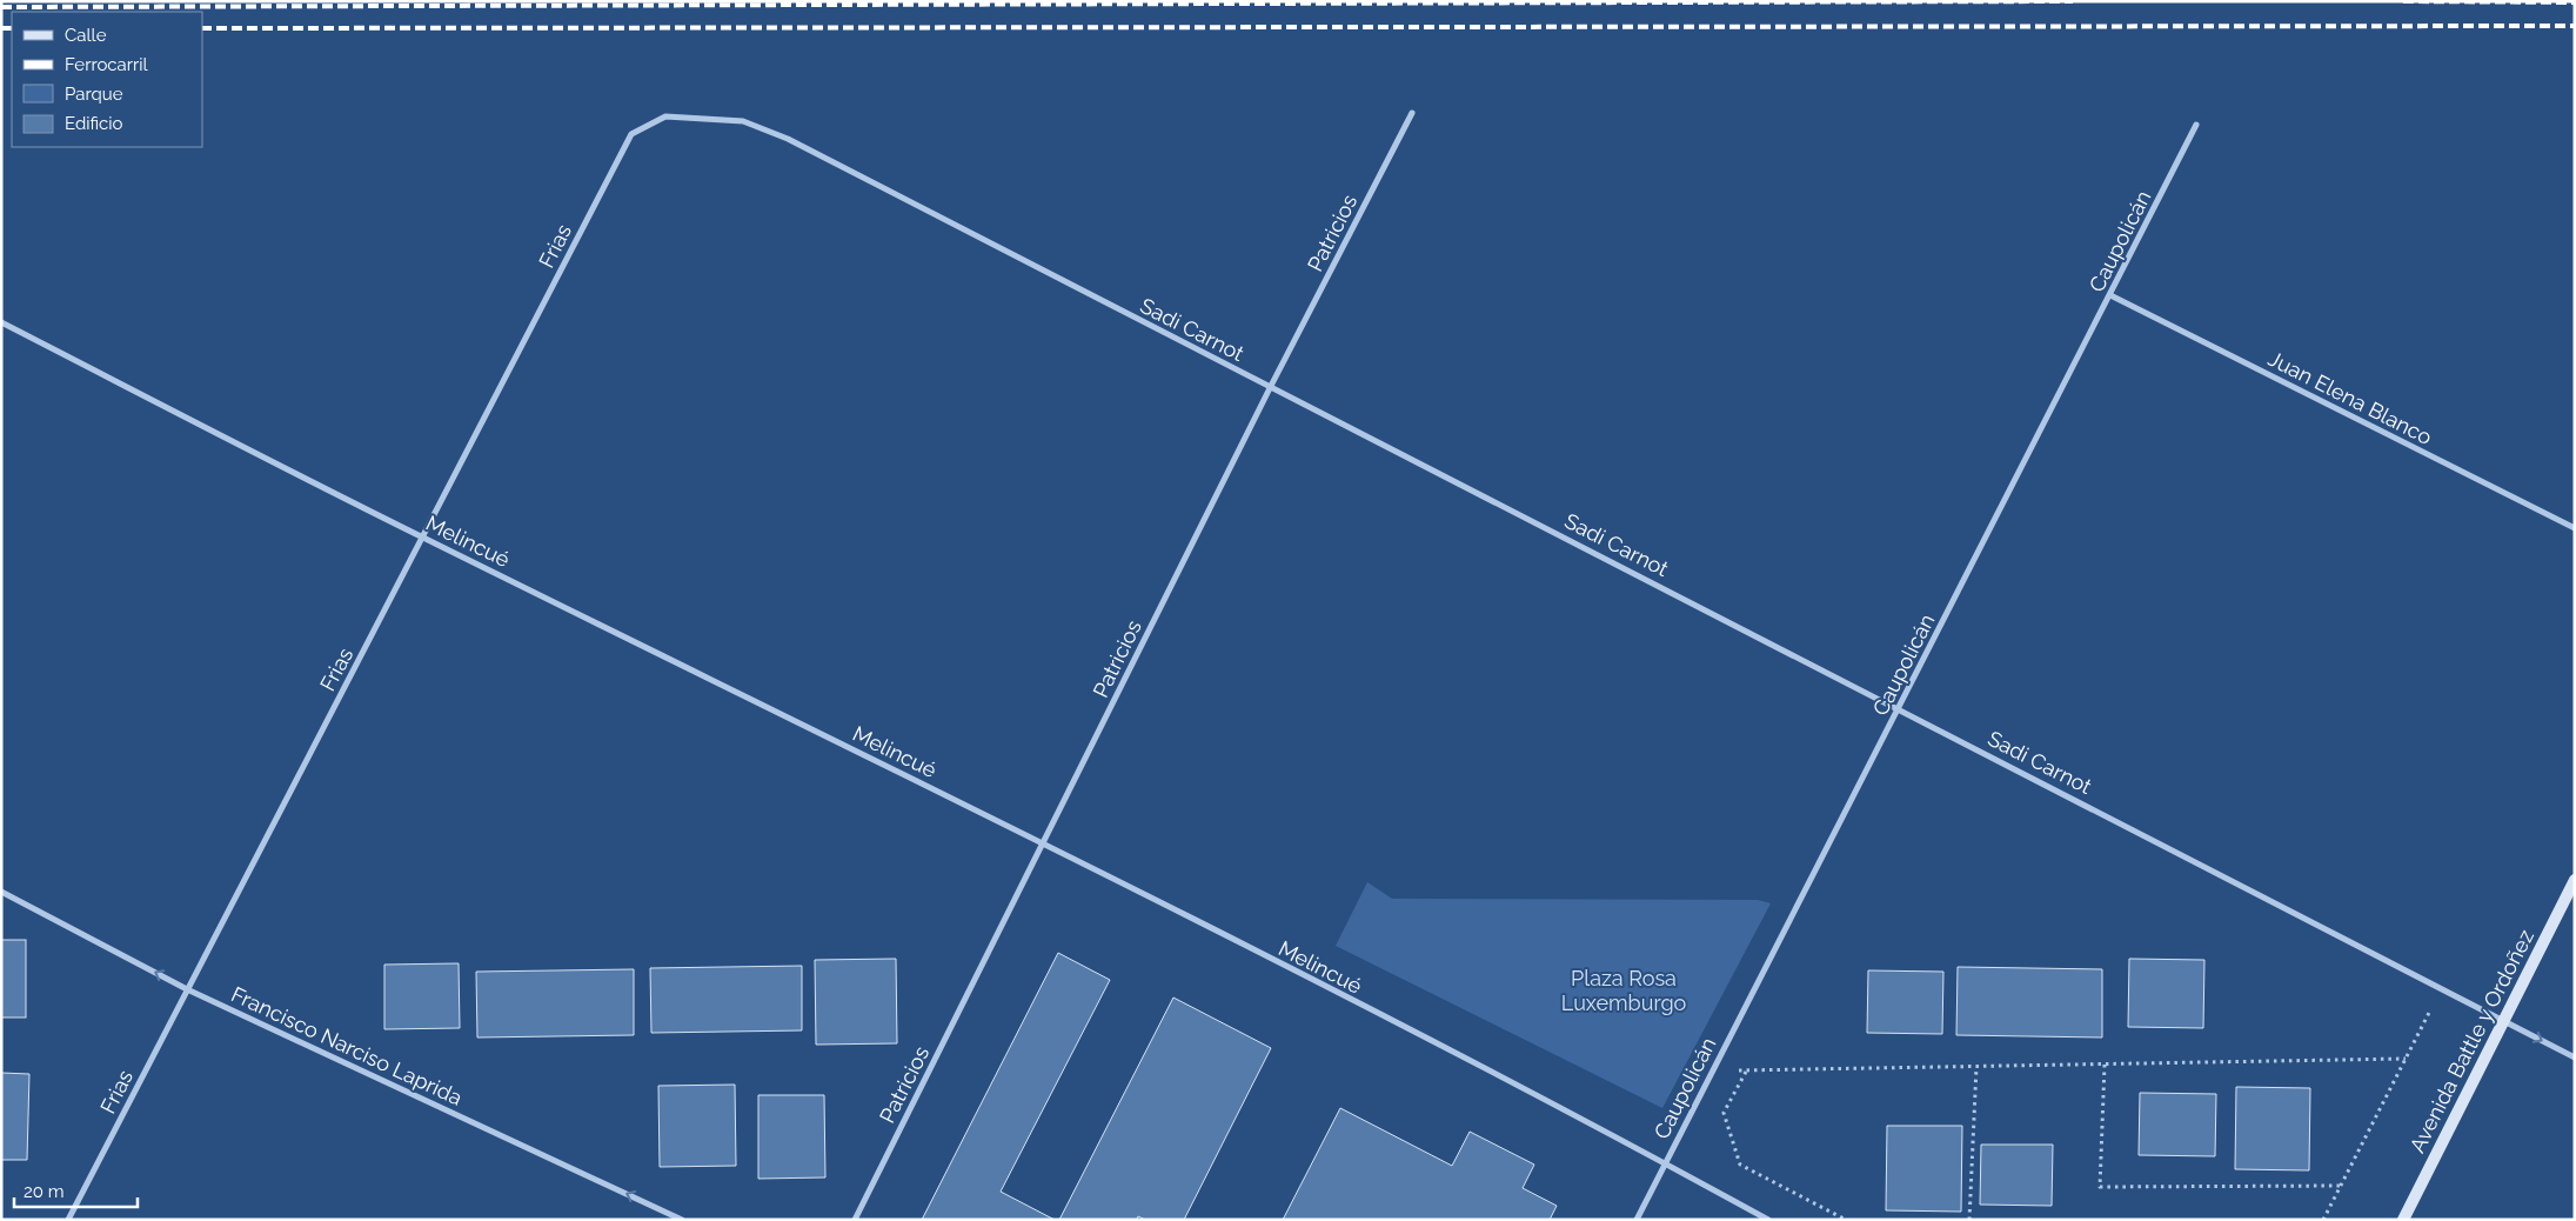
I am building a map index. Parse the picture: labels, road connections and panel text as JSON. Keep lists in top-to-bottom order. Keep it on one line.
{"streets":{"main road":["Avenida Battle y Ordoñez"],"street":["Patricios","Caupolicán","Frias","Sadi Carnot","Juan Elena Blanco","Melincué","Francisco Narciso Laprida"]},"crossings":[["Patricios","Sadi Carnot"],["Patricios","Melincué"],["Caupolicán","Sadi Carnot"],["Caupolicán","Juan Elena Blanco"],["Caupolicán","Melincué"],["Frias","Sadi Carnot"],["Frias","Melincué"],["Frias","Francisco Narciso Laprida"],["Sadi Carnot","Avenida Battle y Ordoñez"]],"one_way":["Francisco Narciso Laprida"],"parks":["Plaza Rosa Luxemburgo"],"legend":["Calle","Ferrocarril","Parque","Edificio"],"scale_bar":"20 m"}
